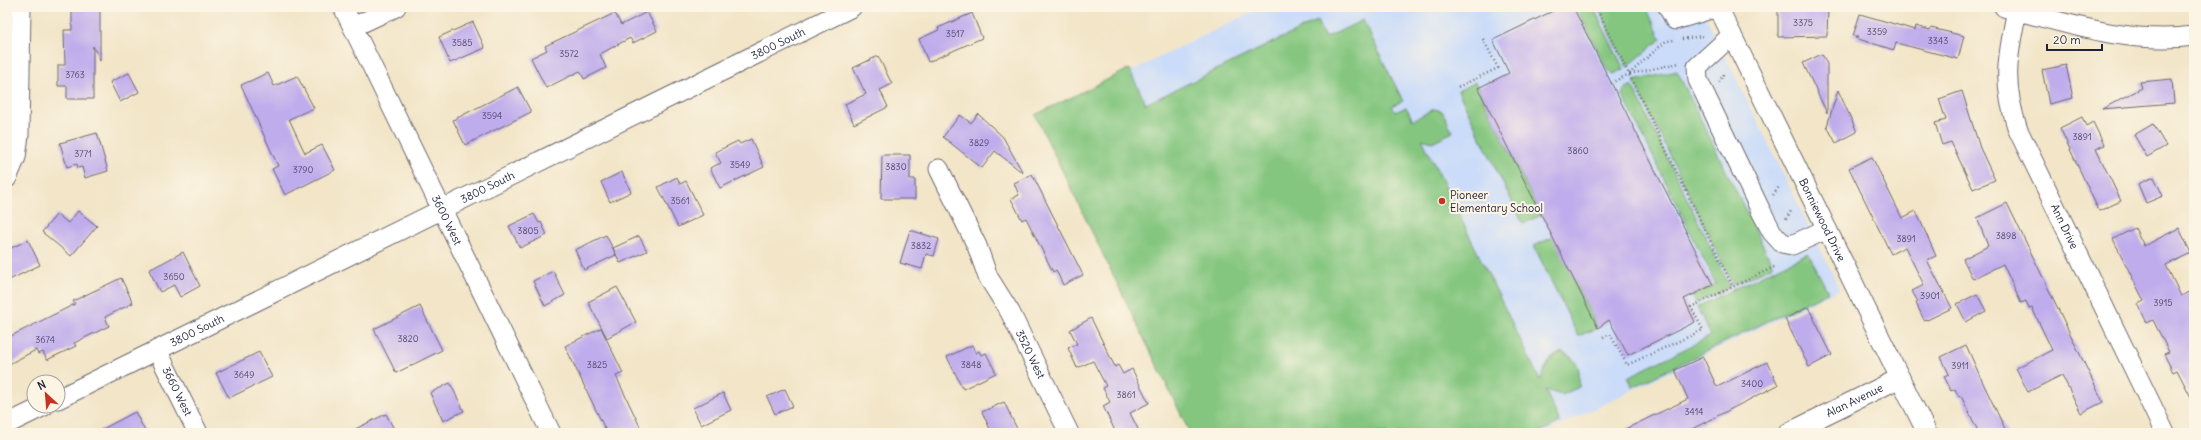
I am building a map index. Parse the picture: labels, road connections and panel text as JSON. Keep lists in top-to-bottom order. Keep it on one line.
{"streets":{"street":["3800 South","3600 West","Bonniewood Drive","Ann Drive","3520 West","3660 West","Alan Avenue"]},"crossings":[["3800 South","3600 West"],["3800 South","3660 West"],["Bonniewood Drive","Alan Avenue"]],"places":["Pioneer Elementary School"],"house_numbers":["3375","3359","3517","3343","3585","3572","3763","3594","3891","3829","3860","3771","3549","3830","3790","3561","3805","3898","3891","3832","3650","3901","3915","3820","3674","3825","3848","3911","3649","3400","3861","3414"],"scale_bar":"20 m","north":"top left"}
